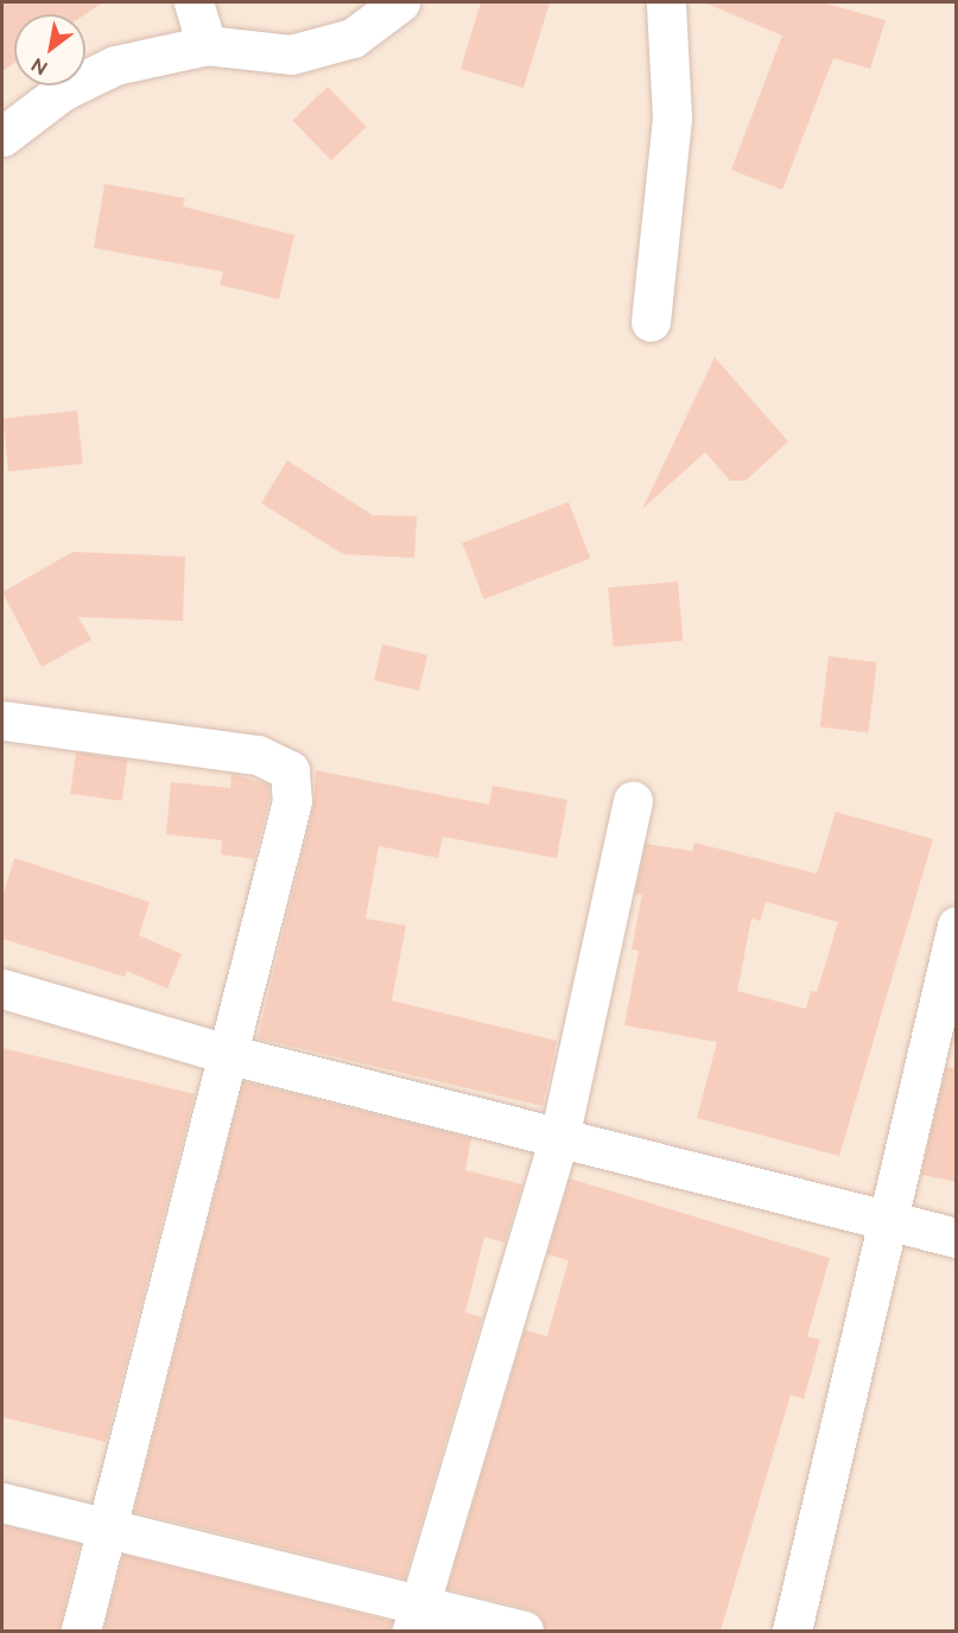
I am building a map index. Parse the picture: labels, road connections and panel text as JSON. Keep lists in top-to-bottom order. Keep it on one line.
{"north":"bottom left"}
